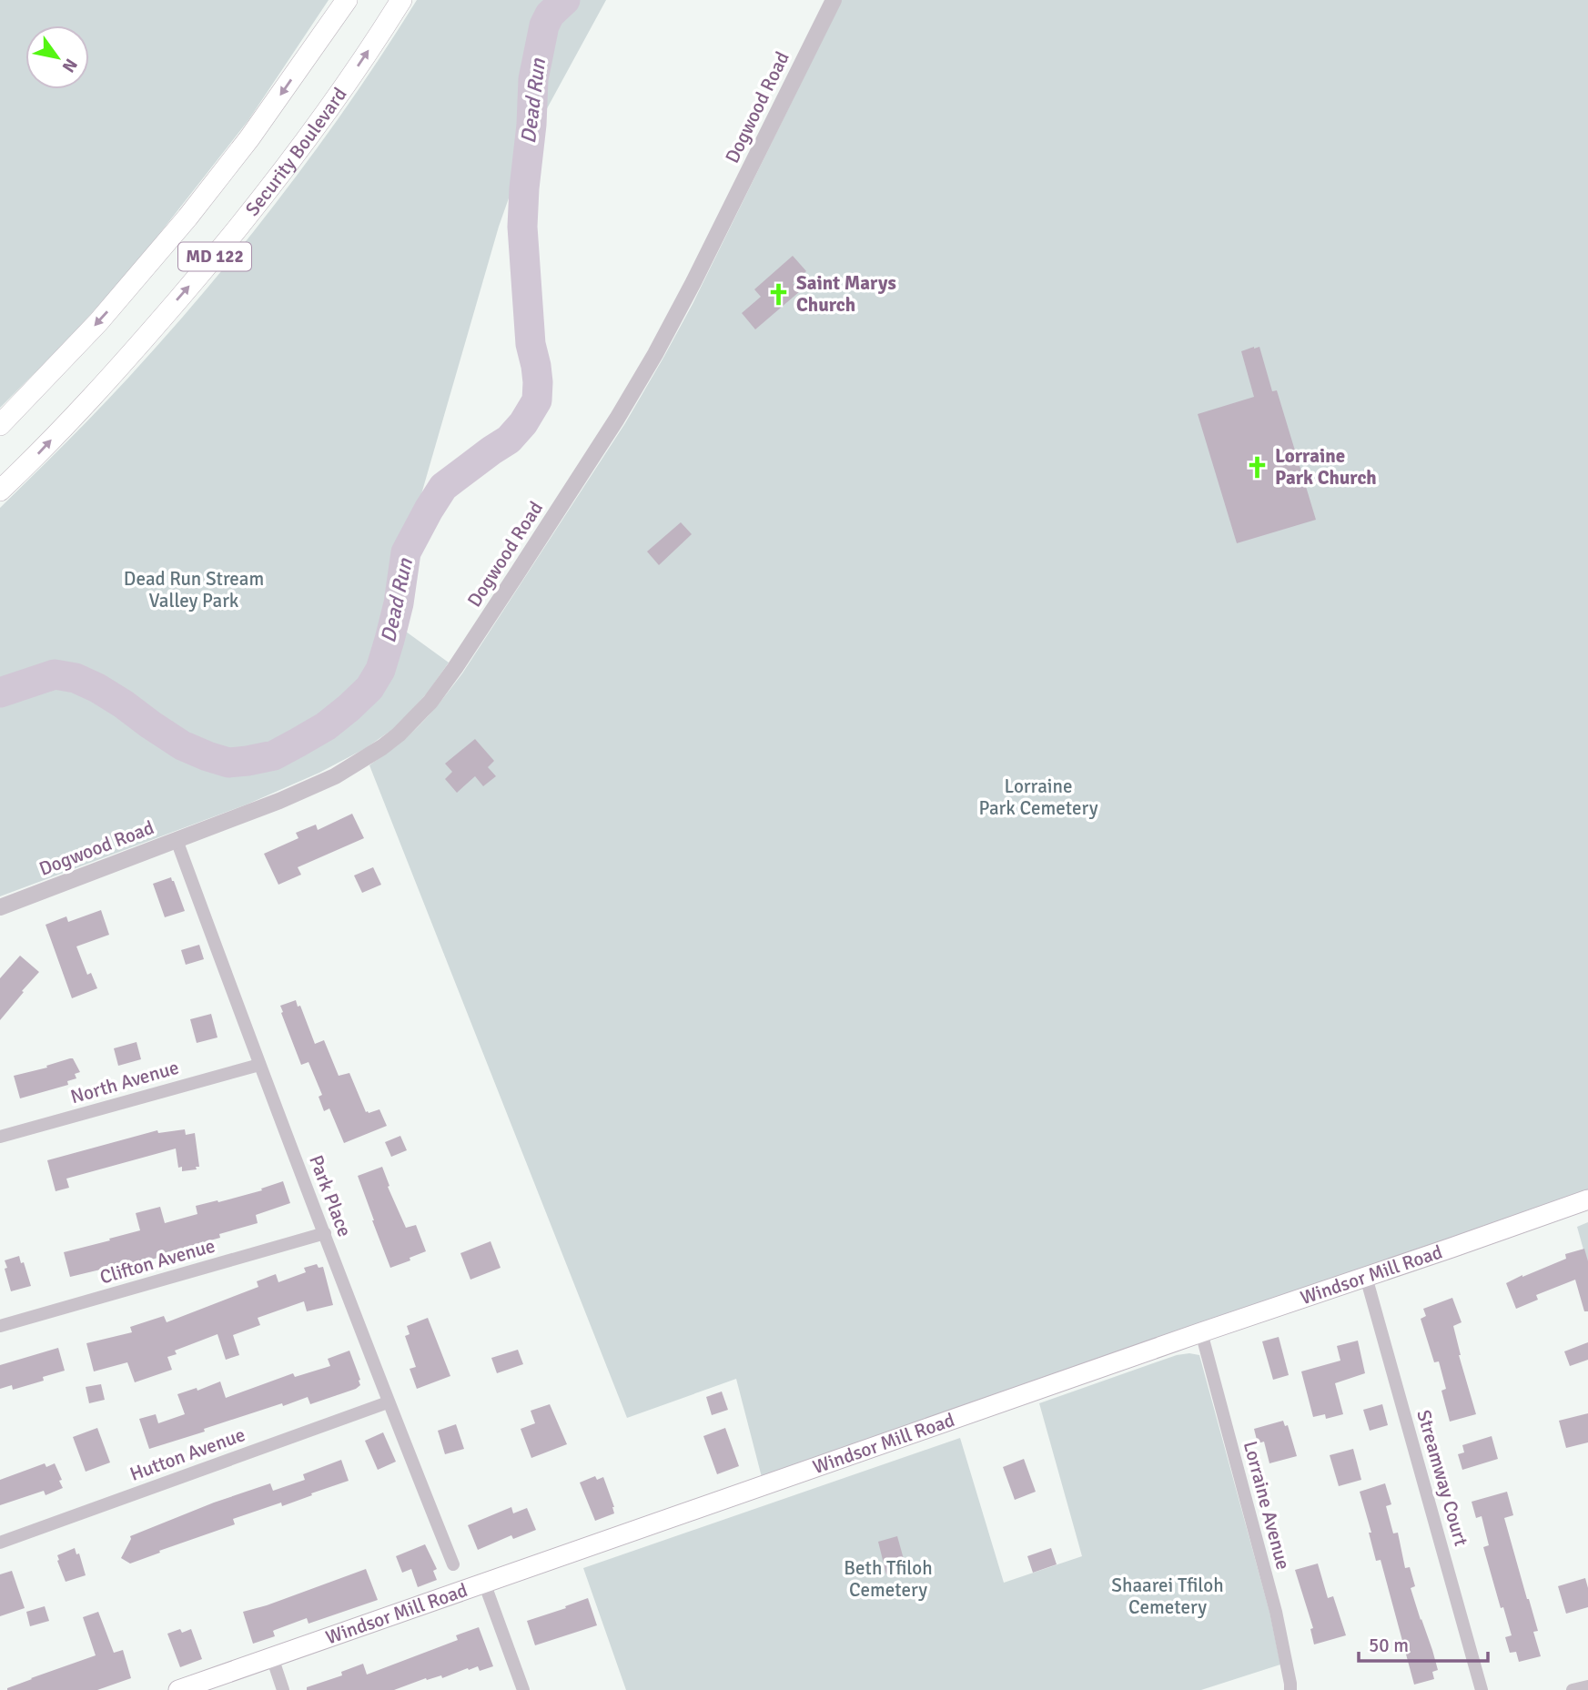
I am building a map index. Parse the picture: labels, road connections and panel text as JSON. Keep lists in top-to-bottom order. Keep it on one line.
{"streets":{"main road":["Security Boulevard","MD 122","Windsor Mill Road"],"street":["Dogwood Road","North Avenue","Park Place","Clifton Avenue","Hutton Avenue","Streamway Court","Lorraine Avenue"]},"crossings":[["Dogwood Road","Park Place"],["North Avenue","Park Place"],["Park Place","Clifton Avenue"],["Park Place","Hutton Avenue"],["Windsor Mill Road","Streamway Court"],["Windsor Mill Road","Lorraine Avenue"]],"water":["Dead Run"],"parks":["Dead Run Stream Valley Park","Lorraine Park Cemetery","Beth Tfiloh Cemetery","Shaarei Tfiloh Cemetery"],"places":{"church":["Saint Marys Church","Lorraine Park Church"]},"scale_bar":"50 m","north":"bottom right"}
